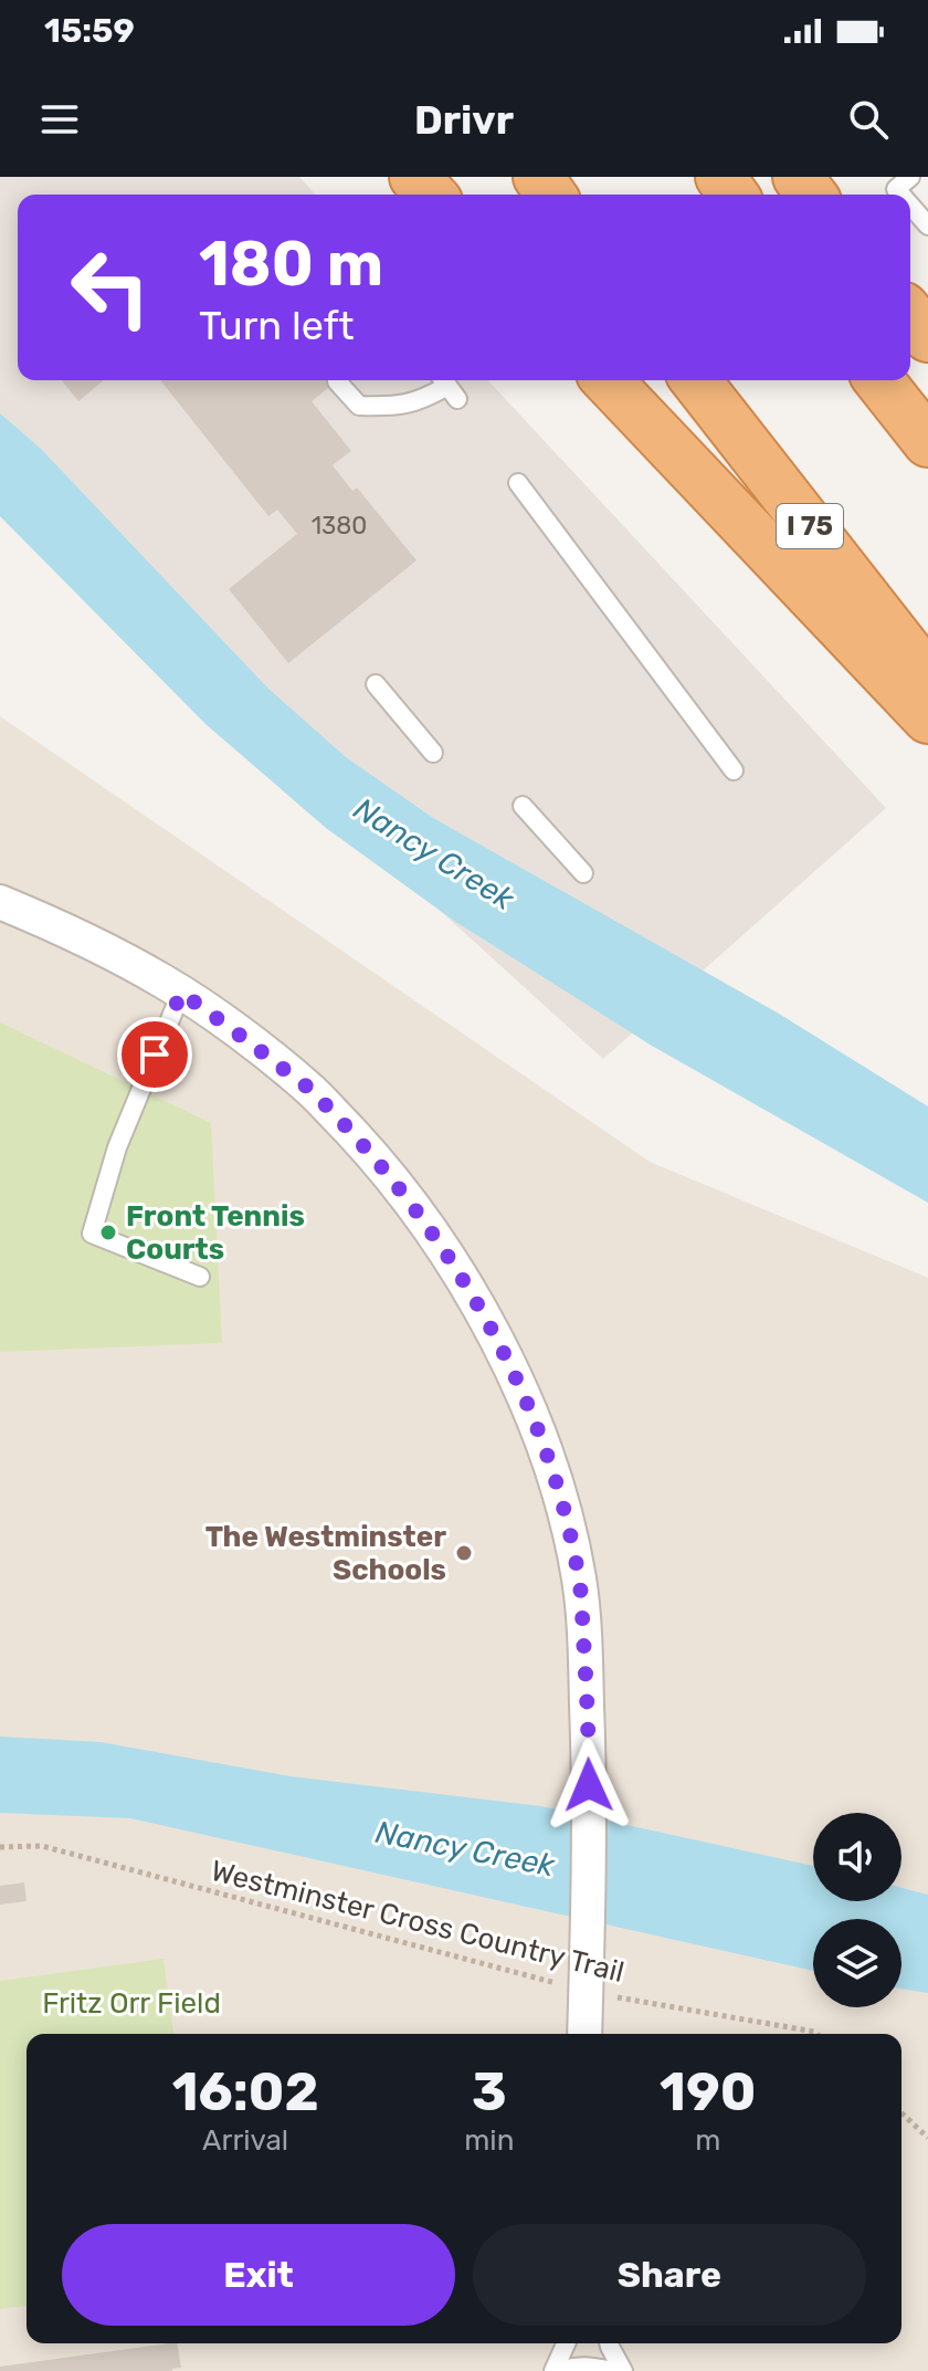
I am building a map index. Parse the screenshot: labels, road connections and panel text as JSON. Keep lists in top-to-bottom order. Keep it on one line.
{"streets":{"highway":["I 75"],"path":["Westminster Cross Country Trail"]},"water":["Nancy Creek"],"parks":["Fritz Orr Field"],"places":["Front Tennis Courts","The Westminster Schools"],"house_numbers":["1380"],"page":{"status":"15:59","header":"Drivr","turn":["180 m","Turn left"],"eta":["16:02","Arrival","3","min","190","m"],"buttons":["Exit","Share"]}}
